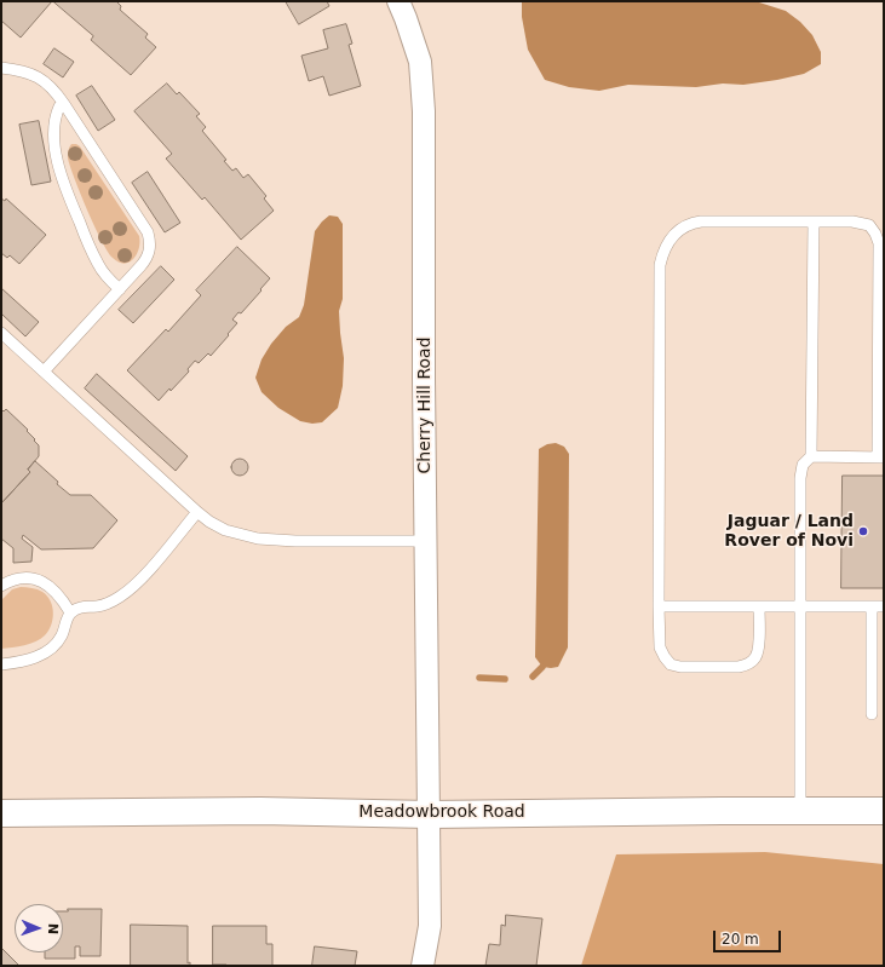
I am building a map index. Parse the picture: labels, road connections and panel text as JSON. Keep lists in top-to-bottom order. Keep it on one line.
{"streets":{"street":["Cherry Hill Road","Meadowbrook Road"]},"crossings":[["Cherry Hill Road","Meadowbrook Road"]],"places":["Jaguar / Land Rover of Novi"],"scale_bar":"20 m","north":"right"}
